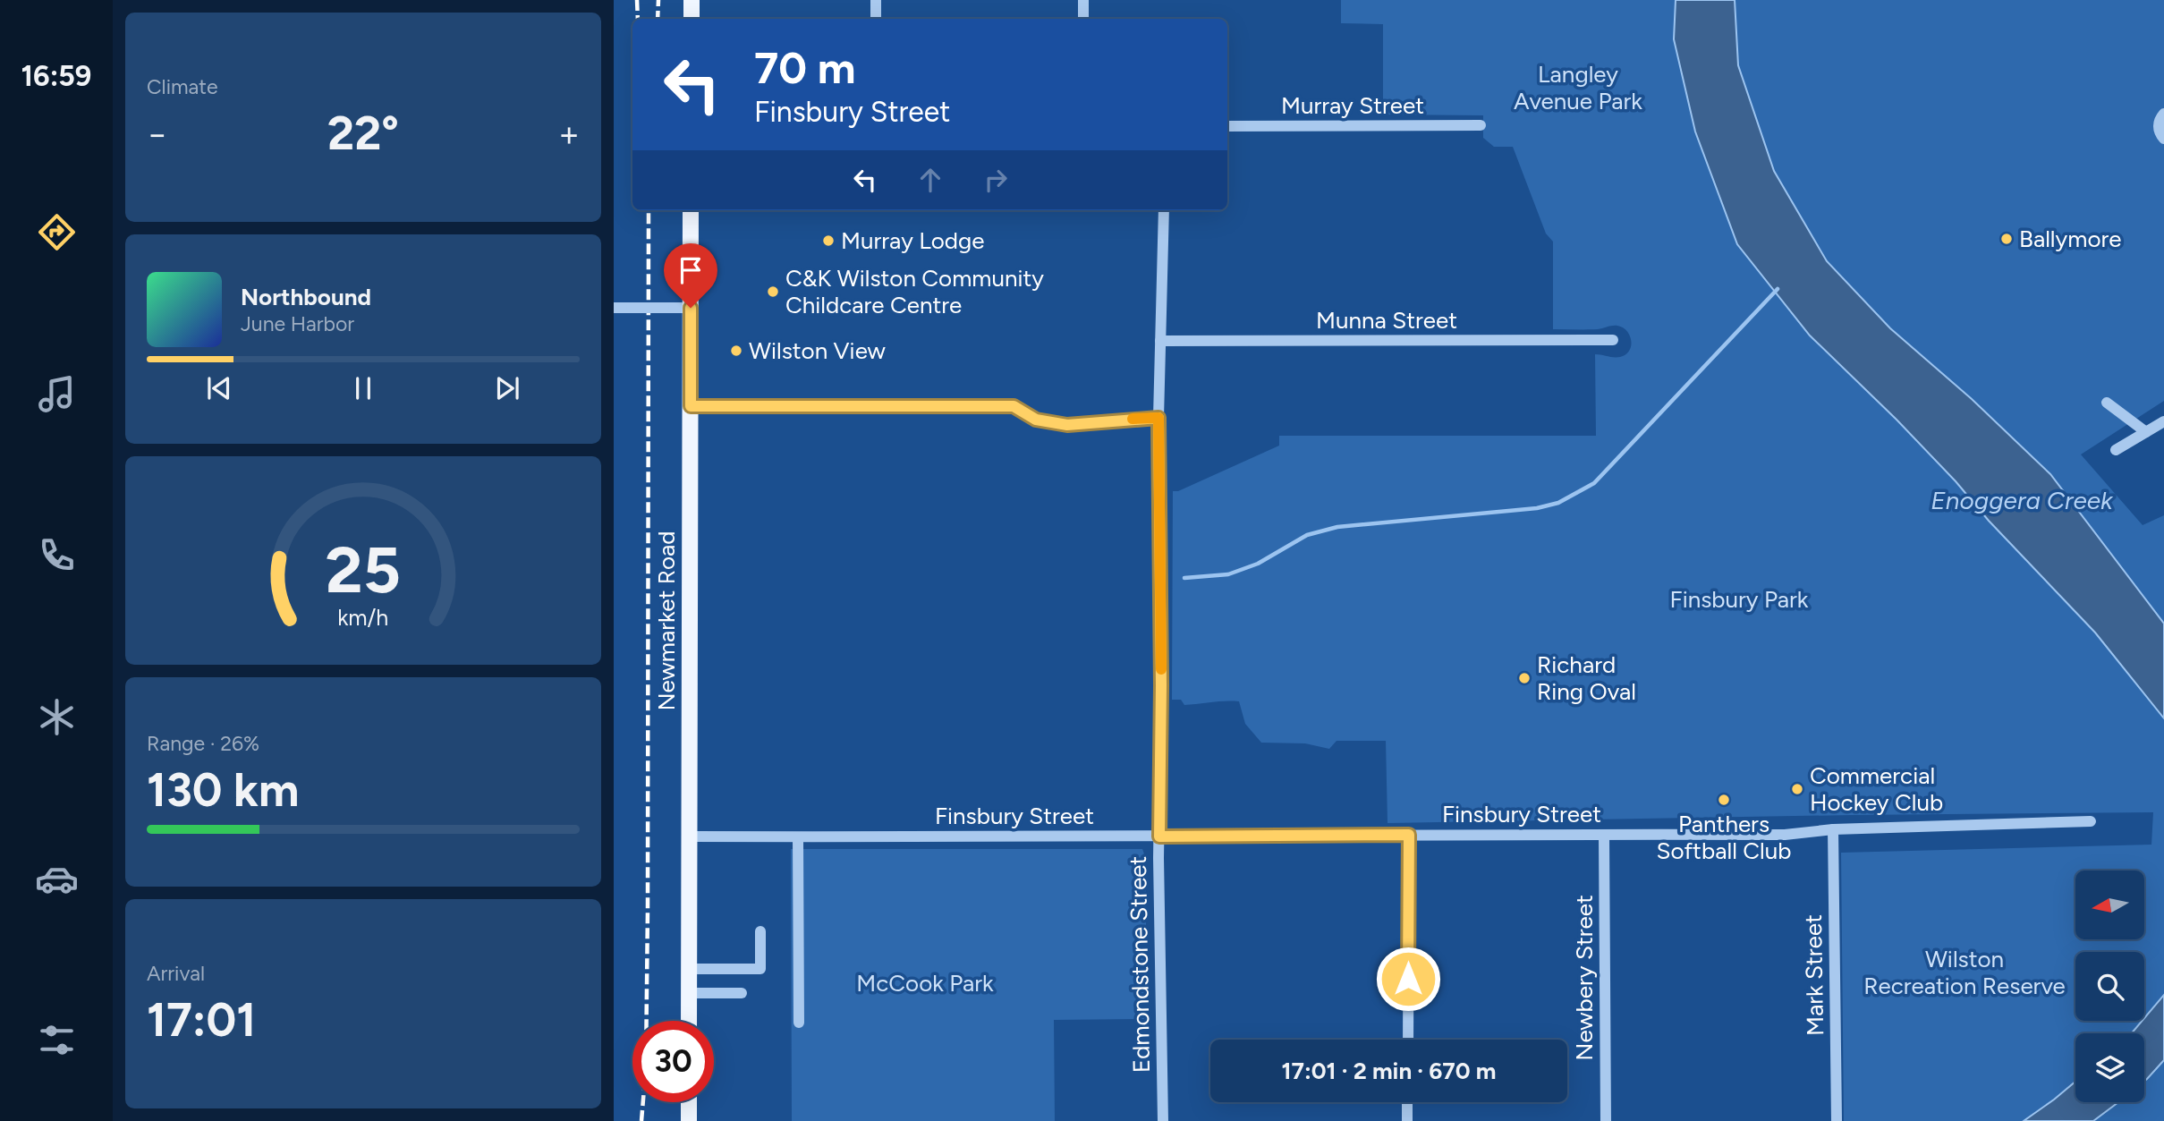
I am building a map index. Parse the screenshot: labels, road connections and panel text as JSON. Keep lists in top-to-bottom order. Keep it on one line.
{"streets":{"main road":["Newmarket Road"],"street":["Murray Street","Munna Street","Finsbury Street","Edmondstone Street","Mark Street","Newbery Street"]},"crossings":[["Munna Street","Edmondstone Street"],["Newmarket Road","Finsbury Street"],["Finsbury Street","Edmondstone Street"],["Finsbury Street","Mark Street"],["Finsbury Street","Newbery Street"]],"water":["Enoggera Creek"],"parks":["Langley Avenue Park","Finsbury Park","Wilston Recreation Reserve","McCook Park"],"places":["Ballymore","Murray Lodge","C&K Wilston Community Childcare Centre","Wilston View","Richard Ring Oval","Commercial Hockey Club","Panthers Softball Club"],"north":"left","page":{"tabs":"16:59","tile":["Climate",["Range · 26%","130 km"],["Arrival","17:01"]],"turn":["70 m","Finsbury Street"],"heat":["−","22°","+"],"song":["Northbound","June Harbor"],"limit":"30","trip":"17:01 · 2 min · 670 m","gauge":["25","km/h"]}}
